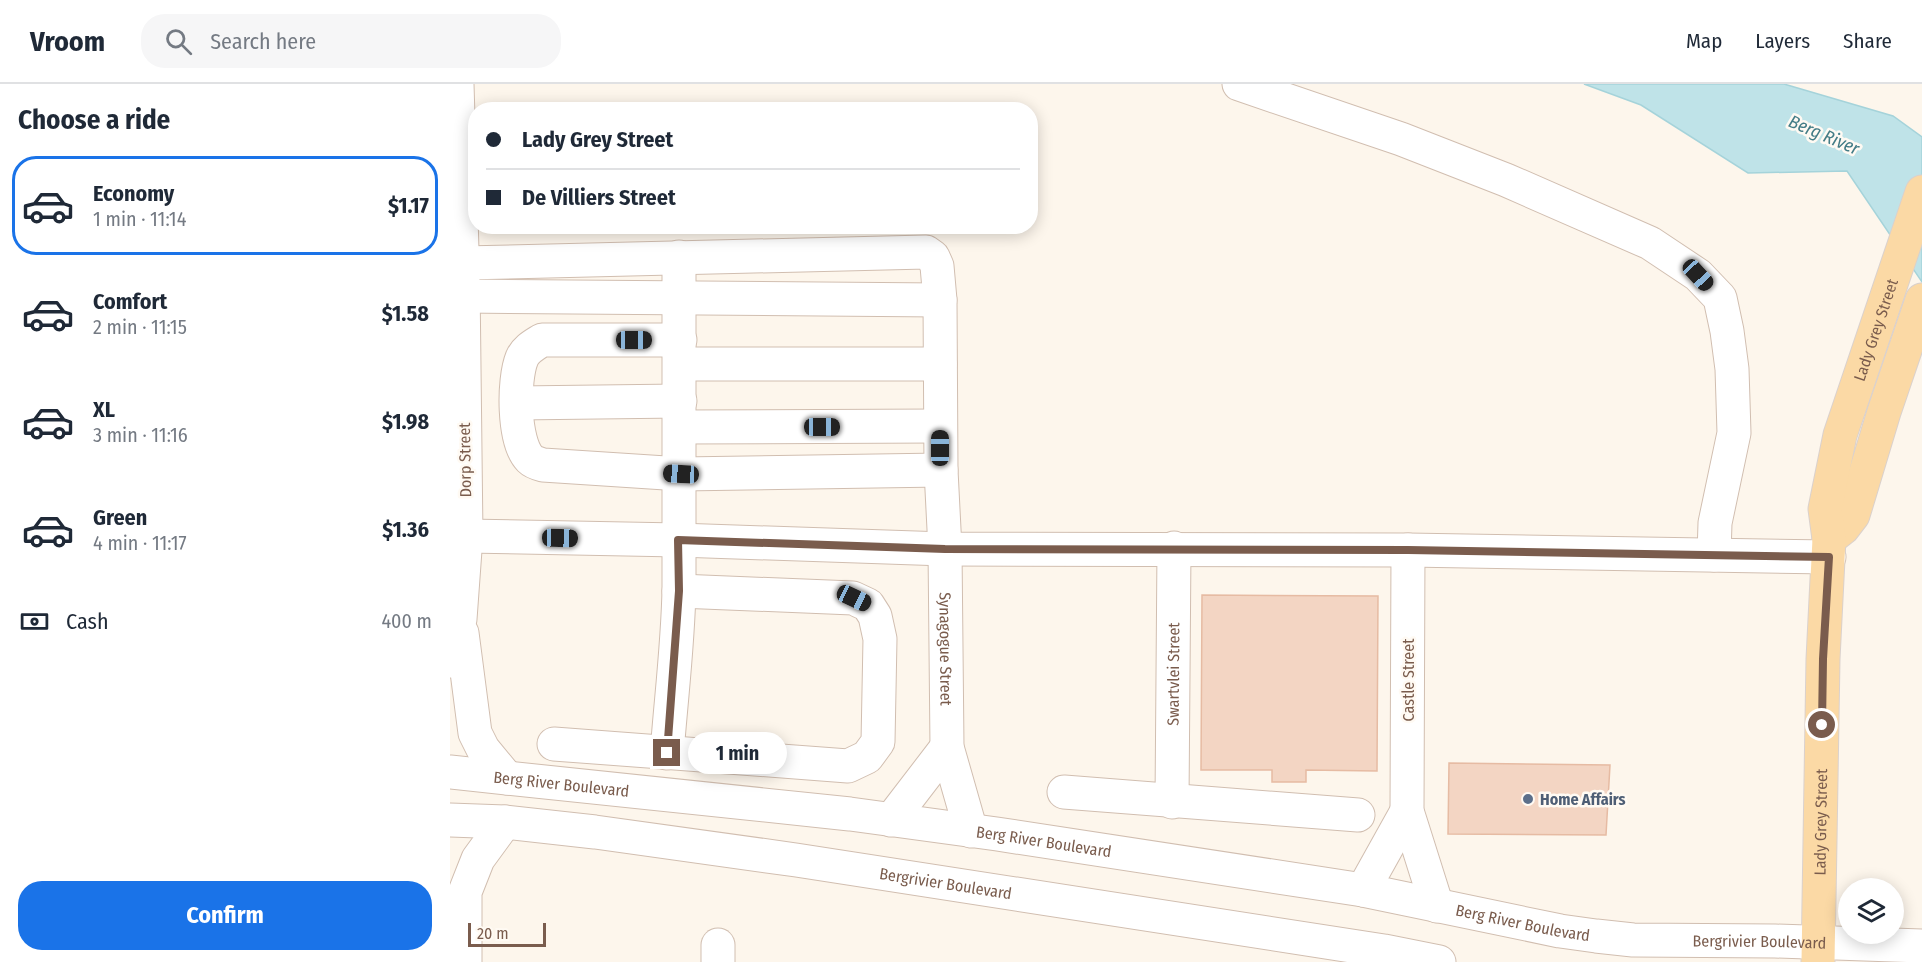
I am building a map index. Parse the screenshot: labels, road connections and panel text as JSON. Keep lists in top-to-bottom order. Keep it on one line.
{"streets":{"main road":["Lady Grey Street"],"street":["Dorp Street","Synagogue Street","Swartvlei Street","Castle Street","Berg River Boulevard","Bergrivier Boulevard"]},"crossings":[["Lady Grey Street","Bergrivier Boulevard"],["Dorp Street","Berg River Boulevard"],["Synagogue Street","Berg River Boulevard"],["Castle Street","Berg River Boulevard"],["Berg River Boulevard","Bergrivier Boulevard"]],"water":["Berg River"],"places":["Home Affairs"],"scale_bar":"20 m","page":{"header":"Vroom","search":"Search here","nav":["Map","Layers","Share"],"heading":"Choose a ride","banner":["Lady Grey Street","De Villiers Street"],"list":[{"name":"Economy","note":"1 min · 11:14","value":"$1.17"},{"name":"Comfort","note":"2 min · 11:15","value":"$1.58"},{"name":"XL","note":"3 min · 11:16","value":"$1.98"},{"name":"Green","note":"4 min · 11:17","value":"$1.36"}],"pay":["Cash","400 m"],"bubble":"1 min","buttons":"Confirm","scale":"20 m"}}
